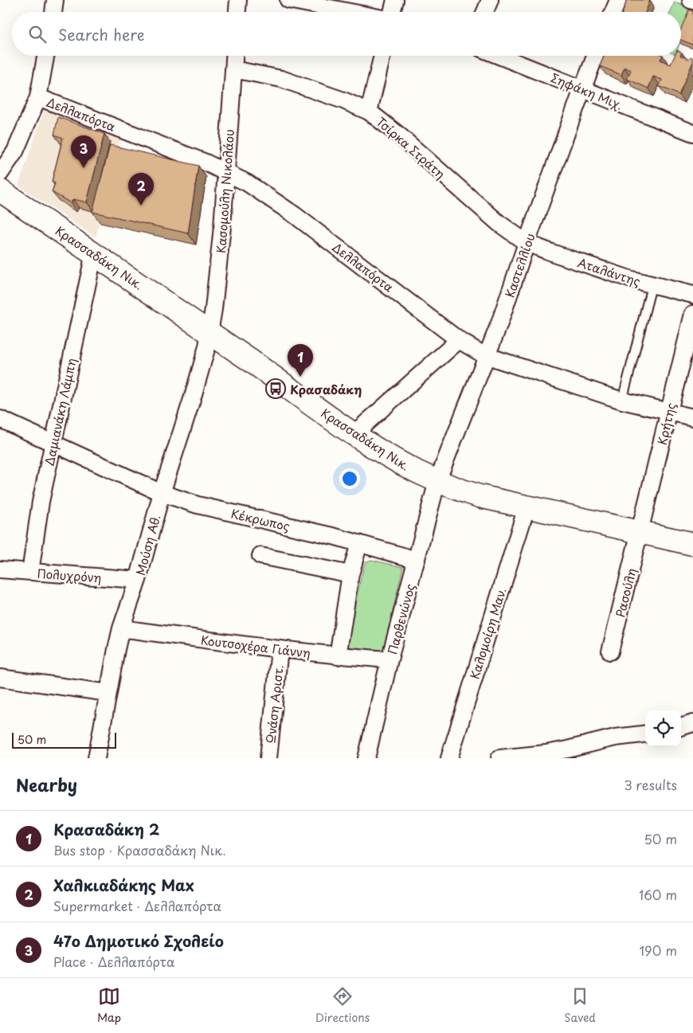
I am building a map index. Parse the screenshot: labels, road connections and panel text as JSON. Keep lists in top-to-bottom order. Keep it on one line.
{"streets":{"street":["Σηφάκη Μιχ.","Δελλαπόρτα","Τσίρκα Στράτη","Κασομούλη Νικολάου","Κρασσαδάκη Νικ.","Καστελλίου","Αταλάντης","Δαμιανάκη Λάμπη","Κρήτης","Κέκρωπος","Μούση Αθ.","Πολυχρόνη","Ρασούλη","Παρθενώνος","Καλομοίρη Μαν.","Κουτσοχέρα Γιάννη","Ωνάση Αριστ."]},"crossings":[["Σηφάκη Μιχ.","Καστελλίου"],["Δελλαπόρτα","Κασομούλη Νικολάου"],["Δελλαπόρτα","Καστελλίου"],["Δελλαπόρτα","Κρήτης"],["Τσίρκα Στράτη","Κασομούλη Νικολάου"],["Τσίρκα Στράτη","Καστελλίου"],["Τσίρκα Στράτη","Αταλάντης"],["Κασομούλη Νικολάου","Κρασσαδάκη Νικ."],["Κασομούλη Νικολάου","Μούση Αθ."],["Κρασσαδάκη Νικ.","Καστελλίου"],["Κρασσαδάκη Νικ.","Δαμιανάκη Λάμπη"],["Κρασσαδάκη Νικ.","Κρήτης"],["Κρασσαδάκη Νικ.","Μούση Αθ."],["Κρασσαδάκη Νικ.","Ρασούλη"],["Κρασσαδάκη Νικ.","Παρθενώνος"],["Κρασσαδάκη Νικ.","Καλομοίρη Μαν."],["Καστελλίου","Αταλάντης"],["Καστελλίου","Παρθενώνος"],["Δαμιανάκη Λάμπη","Κέκρωπος"],["Δαμιανάκη Λάμπη","Πολυχρόνη"],["Κρήτης","Ρασούλη"],["Κέκρωπος","Μούση Αθ."],["Κέκρωπος","Παρθενώνος"],["Μούση Αθ.","Πολυχρόνη"],["Μούση Αθ.","Κουτσοχέρα Γιάννη"],["Παρθενώνος","Κουτσοχέρα Γιάννη"],["Κουτσοχέρα Γιάννη","Ωνάση Αριστ."]],"places":{"bus stop":["Κρασαδάκη"]},"scale_bar":"50 m","page":{"search":"Search here","pins":["3","2","1"],"scale":"50 m","heading":["Nearby","3 results"],"list":[{"mark":"1","name":"Κρασαδάκη 2","note":"Bus stop · Κρασσαδάκη Νικ.","value":"50 m"},{"mark":"2","name":"Χαλκιαδάκης Max","note":"Supermarket · Δελλαπόρτα","value":"160 m"},{"mark":"3","name":"47ο Δημοτικό Σχολείο","note":"Place · Δελλαπόρτα","value":"190 m"}],"nav":["Map","Directions","Saved"]}}
